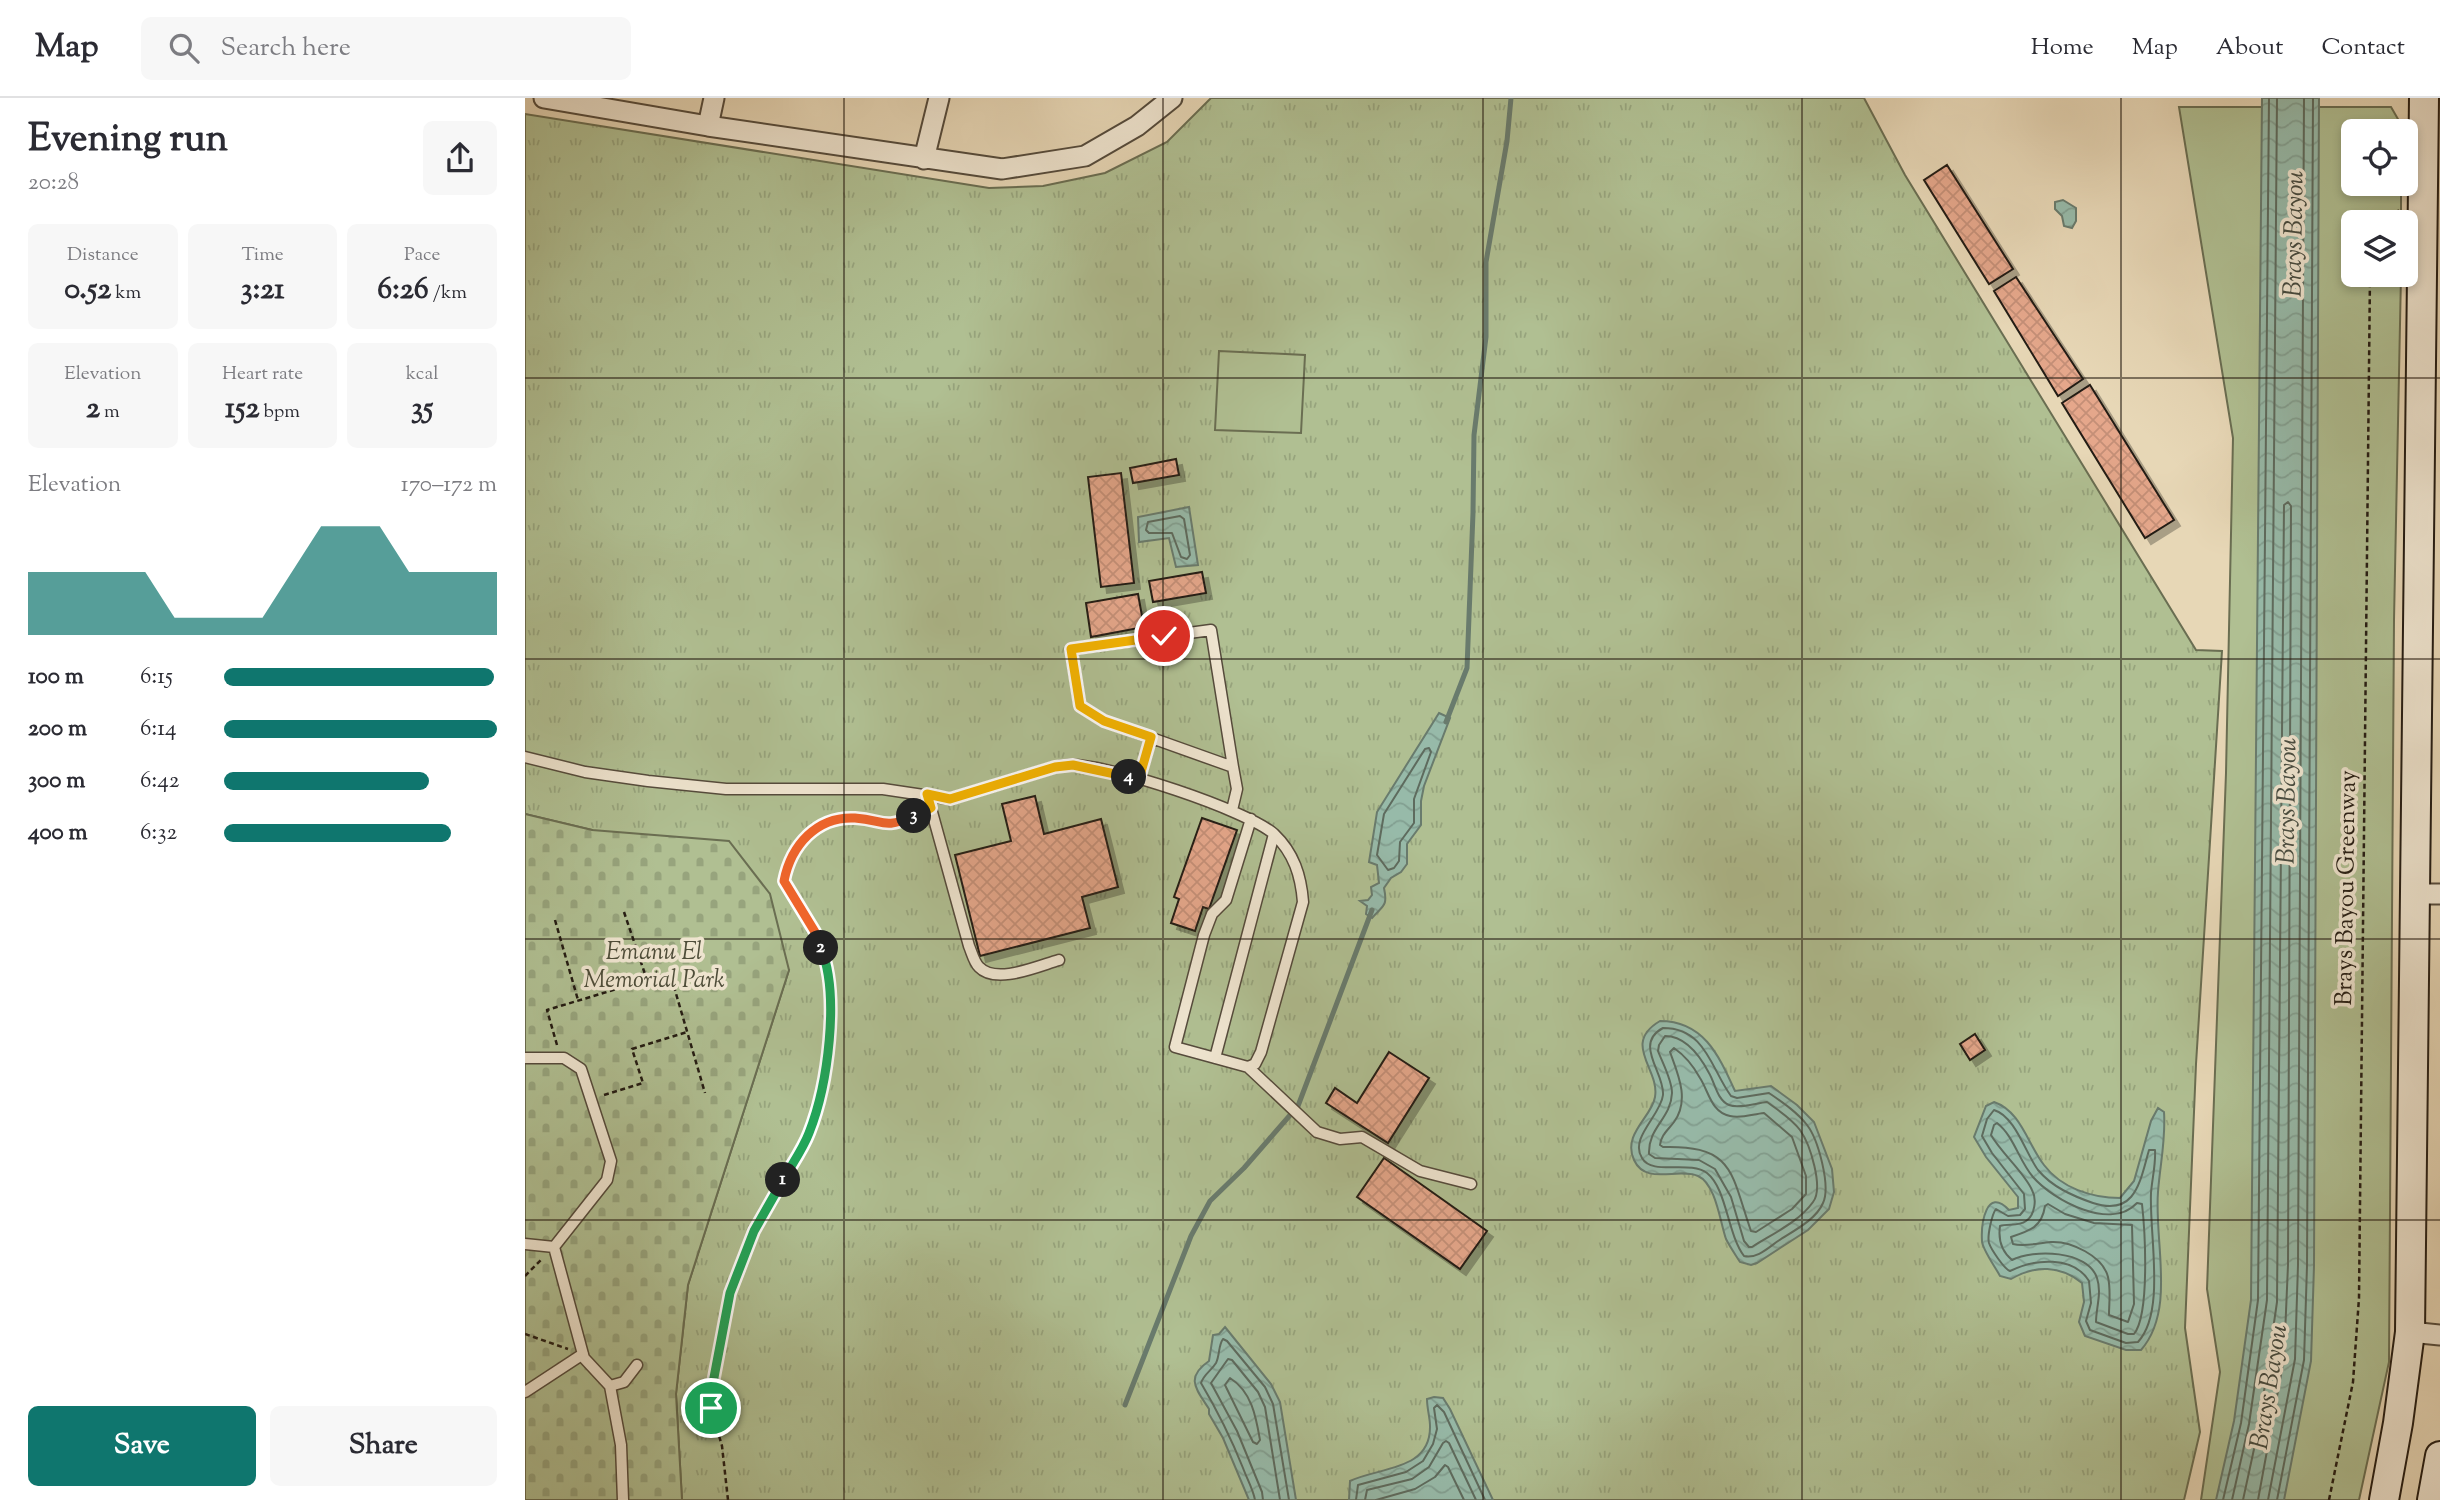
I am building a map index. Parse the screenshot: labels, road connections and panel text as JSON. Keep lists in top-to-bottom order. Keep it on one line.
{"streets":{"path":["Brays Bayou Greenway"]},"water":["Brays Bayou"],"parks":["Emanu El Memorial Park"],"page":{"header":"Map","search":"Search here","nav":["Home","Map","About","Contact"],"heading":["Evening run","20:28"],"stats":[["Distance","0.52 km"],["Time","3:21"],["Pace","6:26 /km"],["Elevation","2 m"],["Heart rate","152 bpm"],["kcal","35"]],"chart":["Elevation","170–172 m"],"list":[{"name":"100 m","note":"6:15"},{"name":"200 m","note":"6:14"},{"name":"300 m","note":"6:42"},{"name":"400 m","note":"6:32"}],"pins":["4","3","2","1"],"buttons":["Save","Share"]}}
